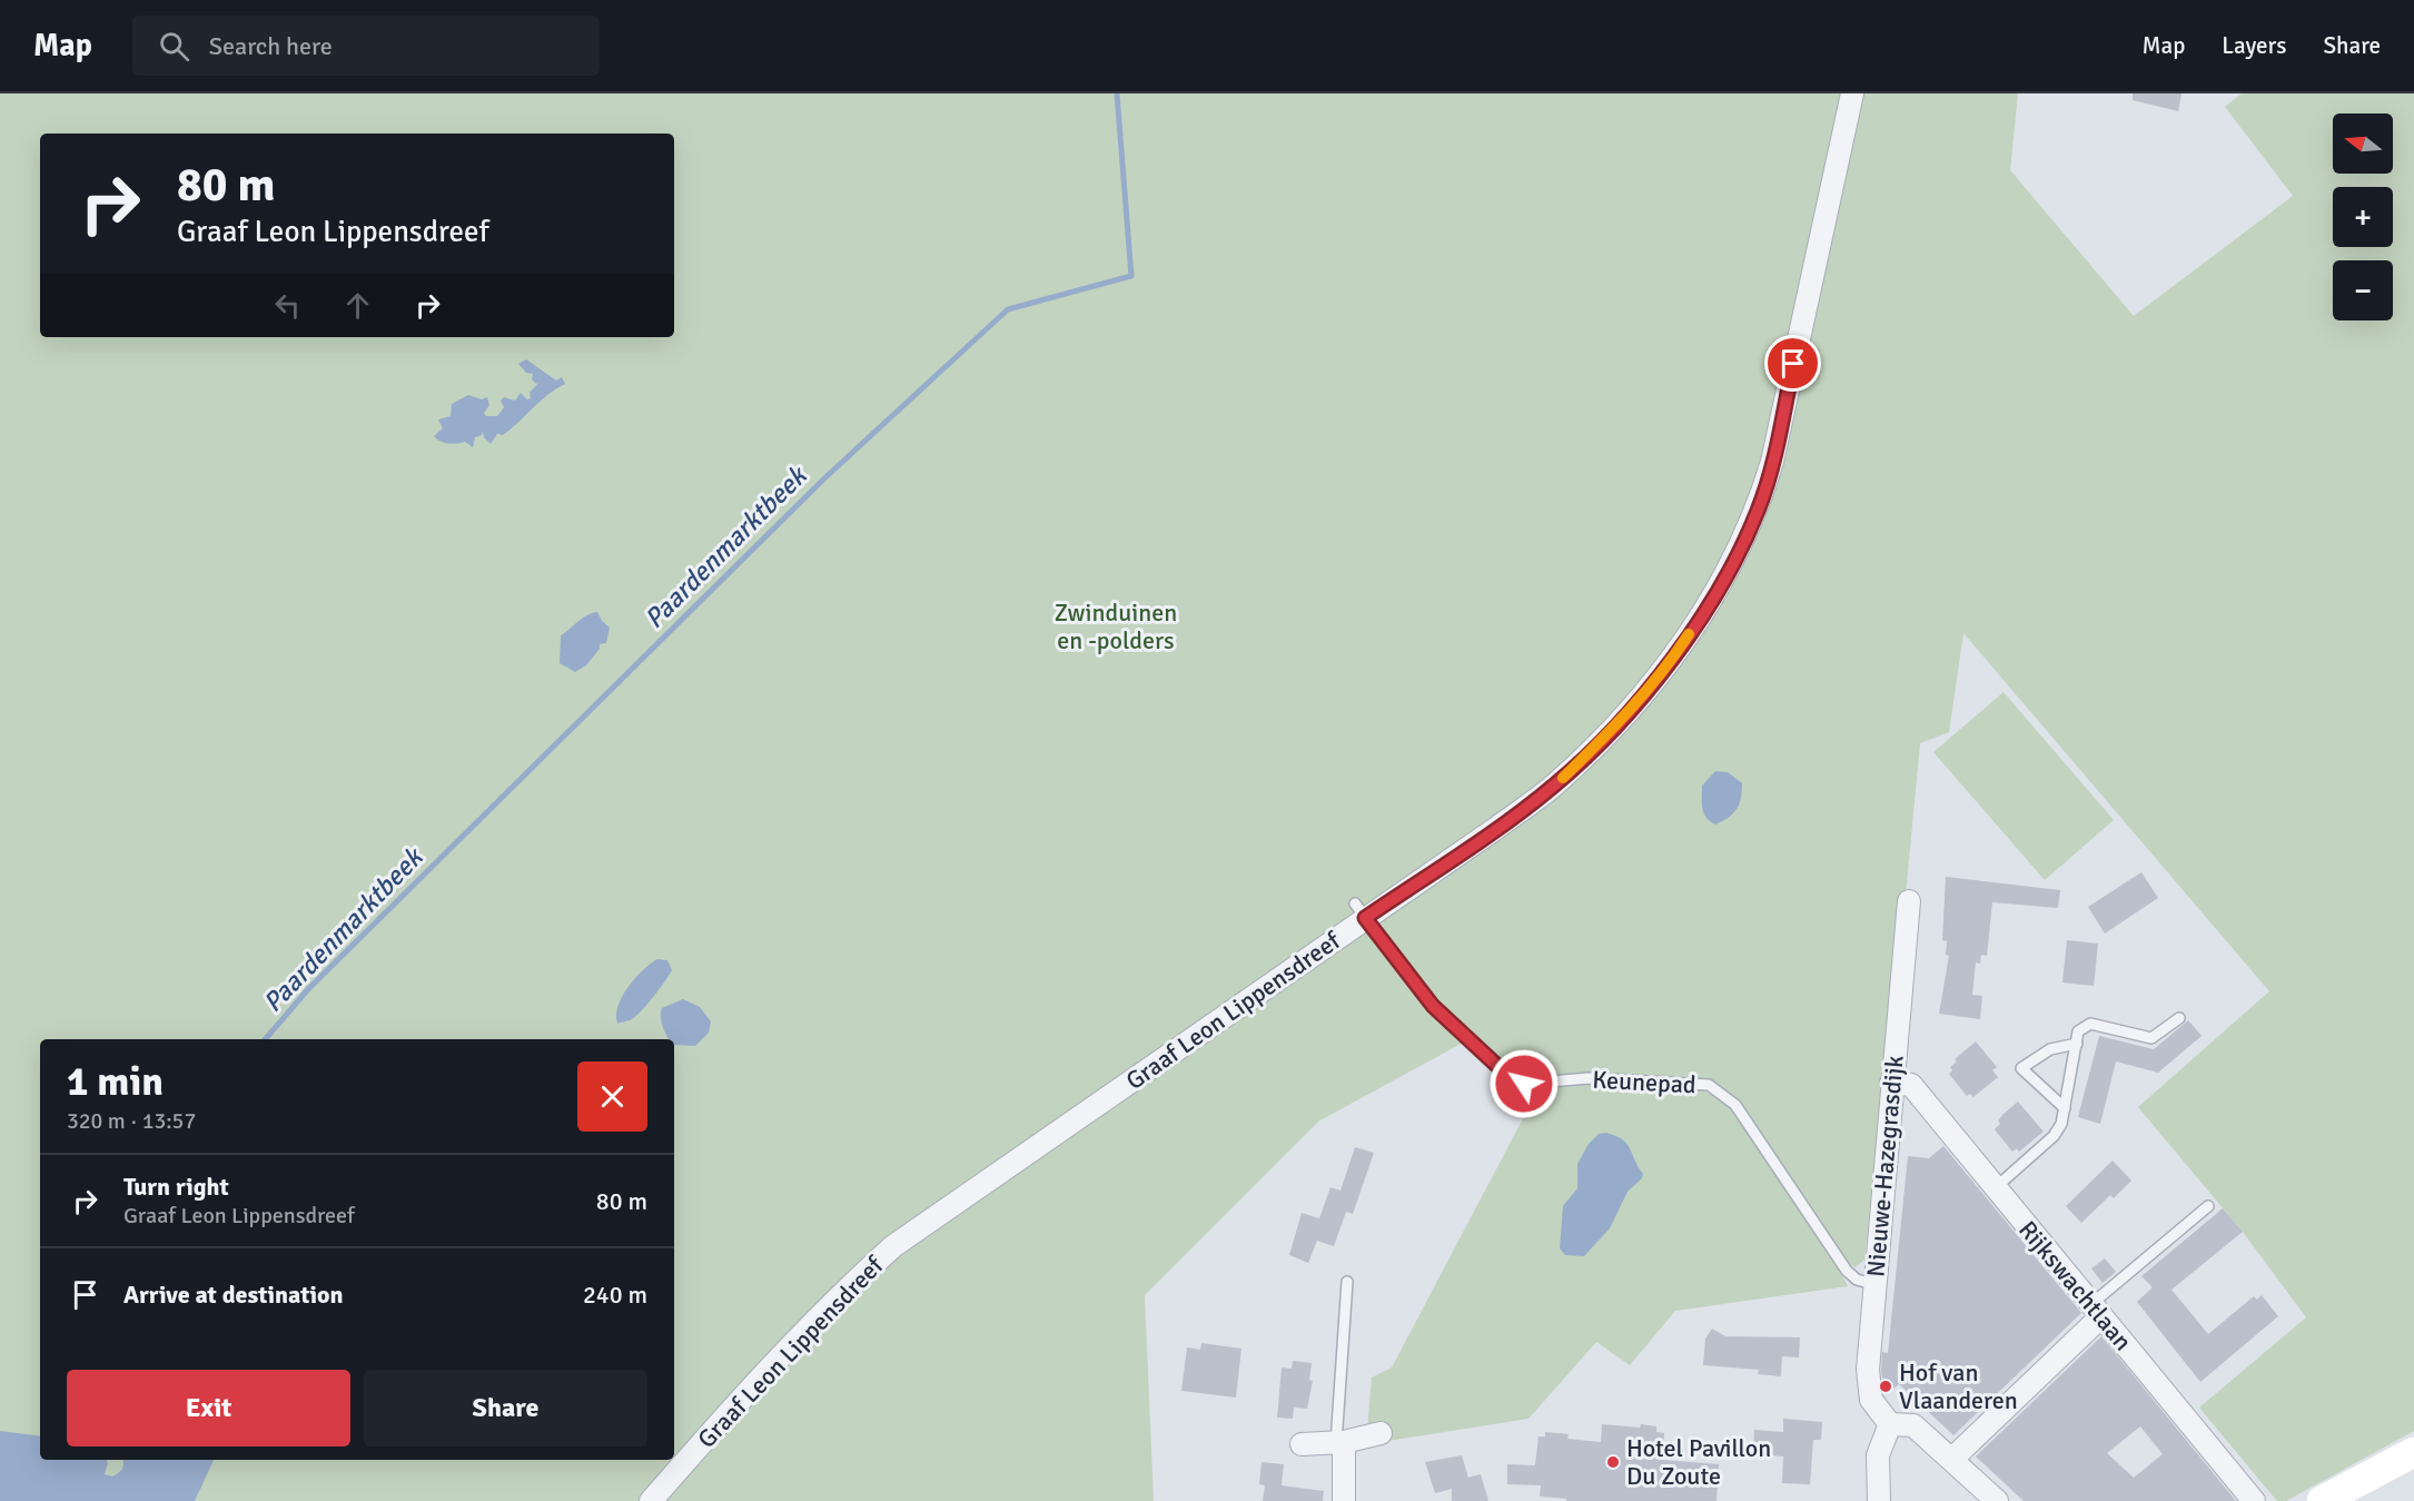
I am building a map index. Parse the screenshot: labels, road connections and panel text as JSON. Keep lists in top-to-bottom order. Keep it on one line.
{"streets":{"street":["Graaf Leon Lippensdreef","Nieuwe-Hazegrasdijk","Rijkswachtlaan"],"lane":["Keunepad"]},"crossings":[["Graaf Leon Lippensdreef","Keunepad"],["Keunepad","Nieuwe-Hazegrasdijk"],["Nieuwe-Hazegrasdijk","Rijkswachtlaan"]],"water":["Paardenmarktbeek"],"parks":["Zwinduinen en -polders"],"places":["Hof van Vlaanderen","Hotel Pavillon Du Zoute"],"north":"left","page":{"header":"Map","search":"Search here","nav":["Map","Layers","Share"],"map_buttons":["+","−"],"turn":["80 m","Graaf Leon Lippensdreef"],"heading":["1 min","320 m · 13:57"],"list":[{"name":"Turn right","note":"Graaf Leon Lippensdreef","value":"80 m"},{"name":"Arrive at destination","value":"240 m"}],"buttons":["Exit","Share"]}}
